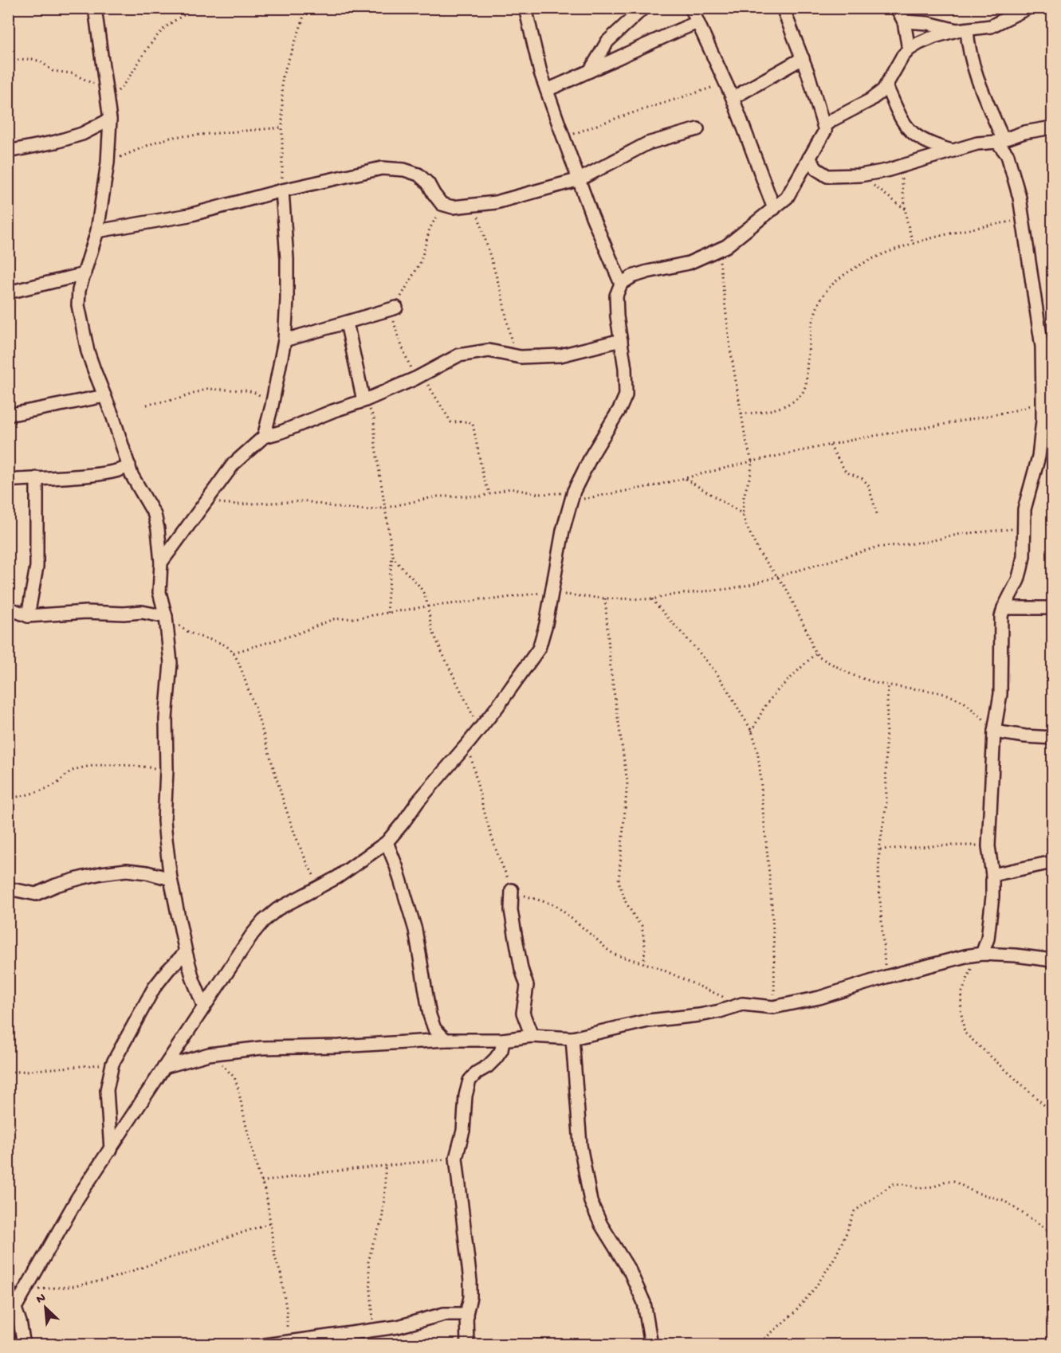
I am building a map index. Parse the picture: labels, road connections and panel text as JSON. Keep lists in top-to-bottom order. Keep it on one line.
{"north":"top left"}
